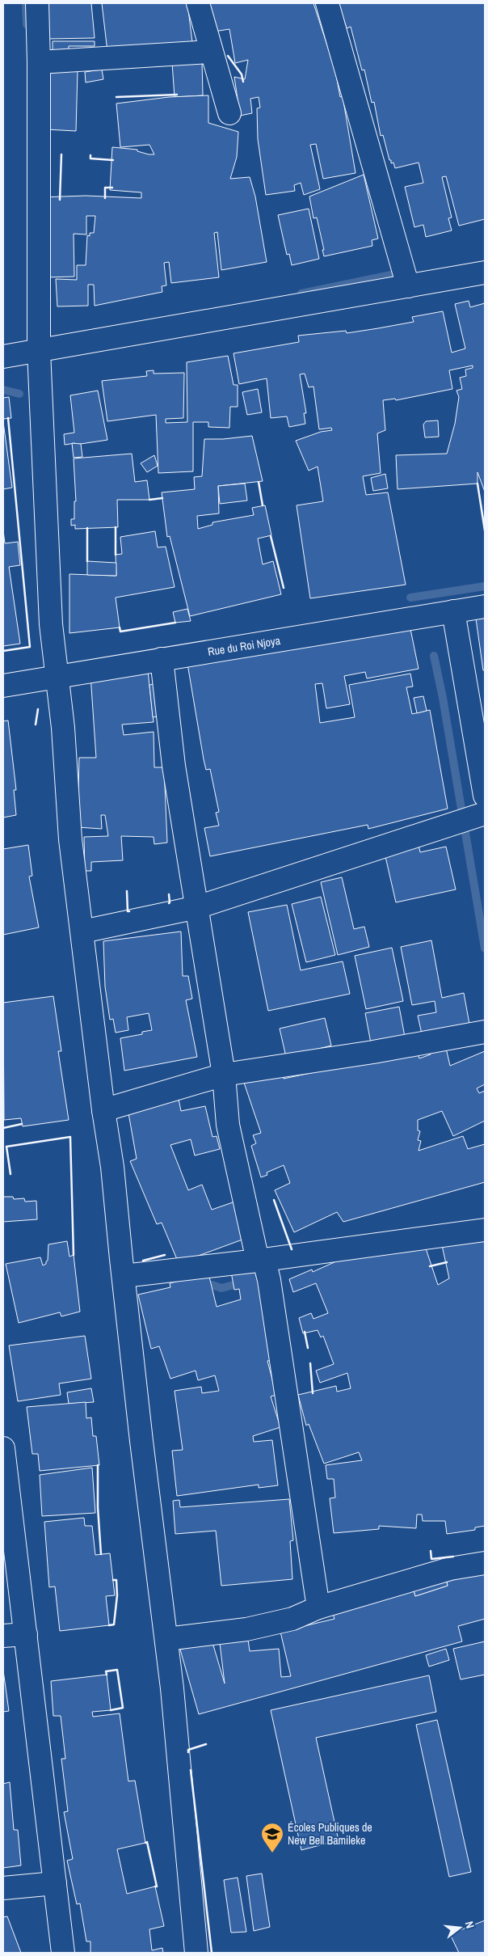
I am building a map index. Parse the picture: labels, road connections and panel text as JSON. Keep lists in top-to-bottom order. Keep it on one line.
{"streets":{"street":["Rue du Roi Njoya"]},"places":{"school or university":["Écoles Publiques de New Bell Bamileke"]},"north":"right"}
